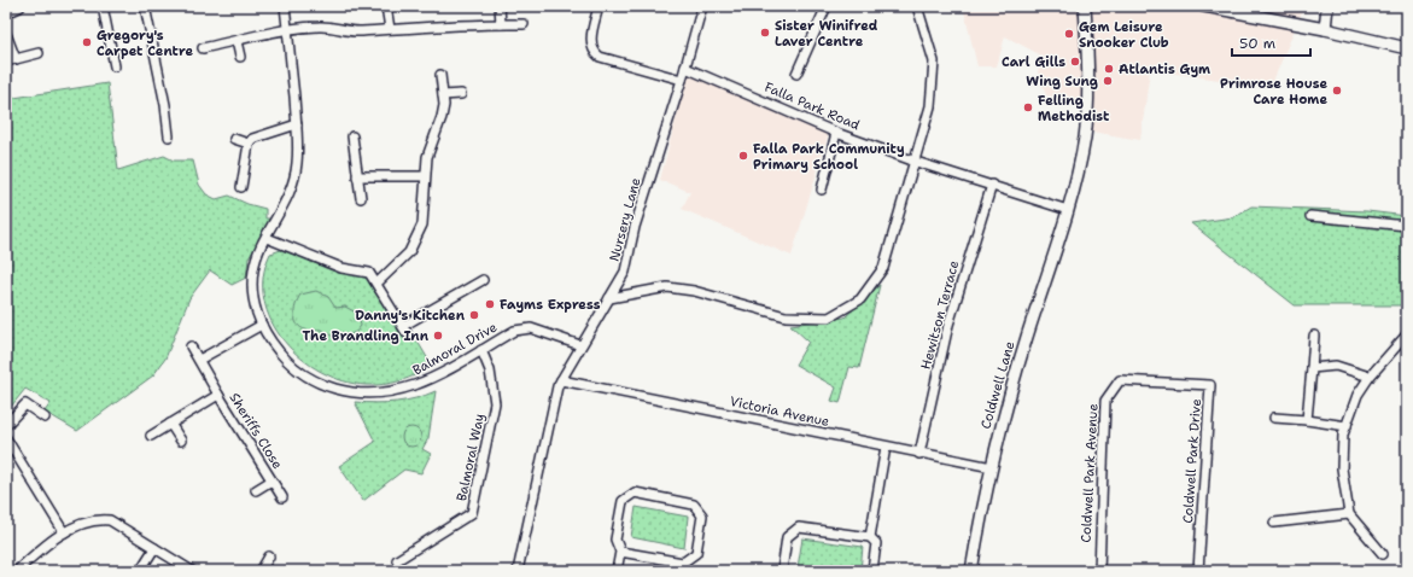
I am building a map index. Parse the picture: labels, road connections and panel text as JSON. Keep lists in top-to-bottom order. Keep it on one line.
{"streets":{"street":["Falla Park Road","Nursery Lane","Hewitson Terrace","Balmoral Drive","Coldwell Lane","Victoria Avenue","Sheriffs Close","Balmoral Way","Coldwell Park Drive","Coldwell Park Avenue"]},"crossings":[["Falla Park Road","Nursery Lane"],["Falla Park Road","Hewitson Terrace"],["Falla Park Road","Coldwell Lane"],["Nursery Lane","Balmoral Drive"],["Nursery Lane","Victoria Avenue"],["Hewitson Terrace","Victoria Avenue"],["Balmoral Drive","Balmoral Way"],["Coldwell Lane","Victoria Avenue"],["Coldwell Park Drive","Coldwell Park Avenue"]],"places":["Sister Winifred Laver Centre","Gem Leisure Snooker Club","Gregory's Carpet Centre","Carl Gills","Atlantis Gym","Wing Sung","Primrose House Care Home","Felling Methodist","Falla Park Community Primary School","Fayms Express","Danny's Kitchen","The Brandling Inn"],"scale_bar":"50 m"}
